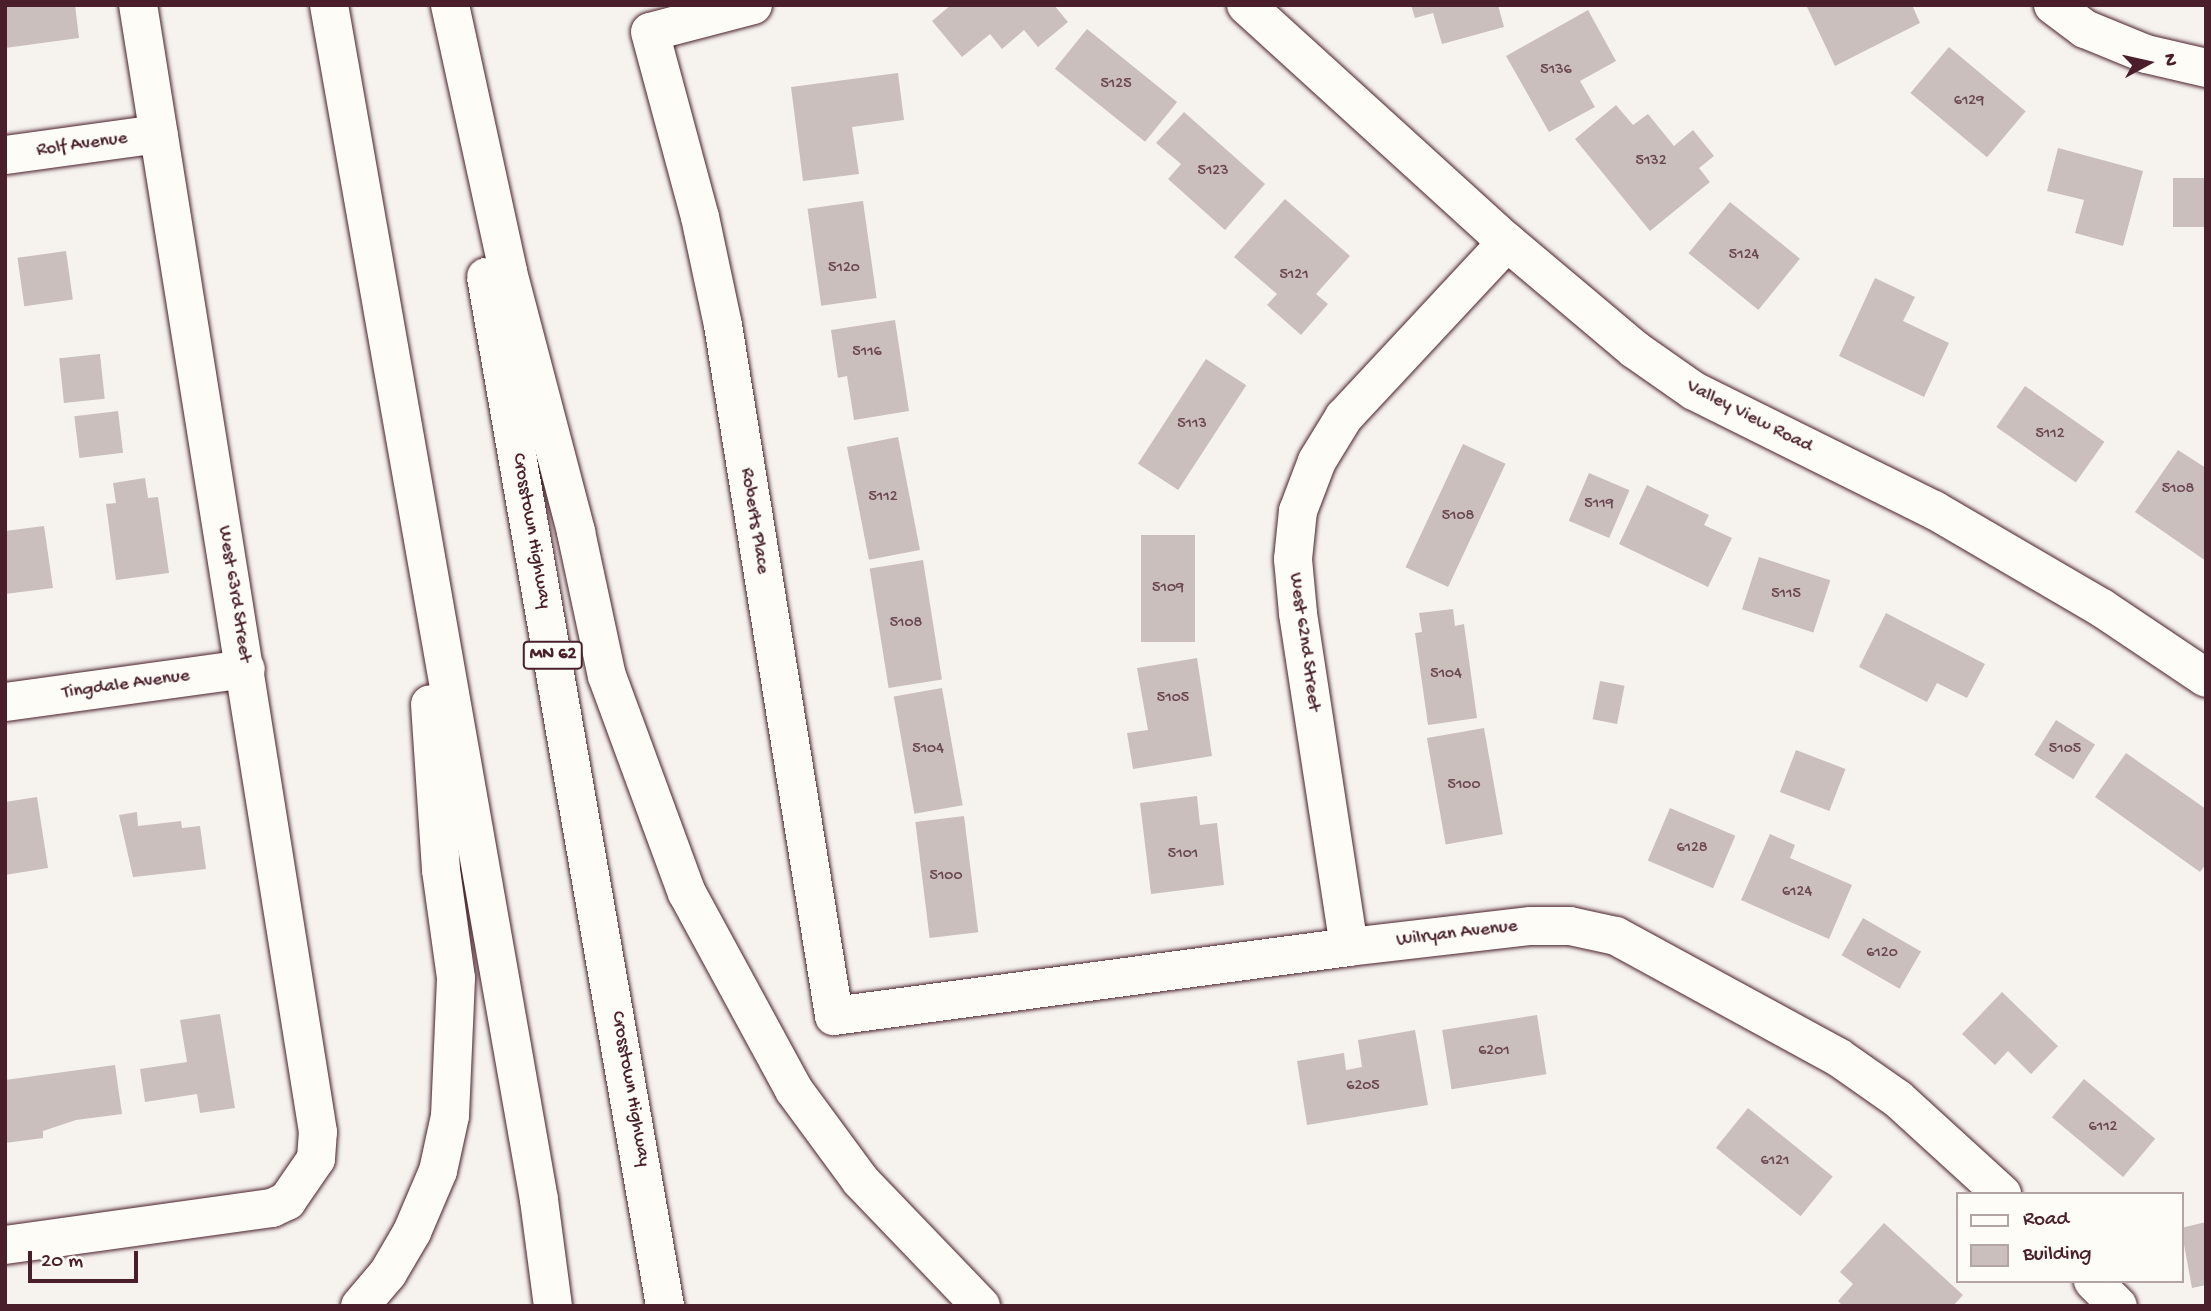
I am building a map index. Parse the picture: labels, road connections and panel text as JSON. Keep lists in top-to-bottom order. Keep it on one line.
{"streets":{"main road":["Rolf Avenue","Valley View Road","Roberts Place","Crosstown Highway","West 63rd Street","West 62nd Street","MN 62","Tingdale Avenue","Wilryan Avenue"]},"crossings":[["Rolf Avenue","West 63rd Street"],["Valley View Road","West 62nd Street"],["Roberts Place","Wilryan Avenue"],["West 63rd Street","Tingdale Avenue"],["West 62nd Street","Wilryan Avenue"]],"house_numbers":["5136","5125","6129","5132","5123","5124","5120","5121","5116","5113","5112","5108","5112","5119","5108","5109","5115","5108","5104","5105","5104","5105","5100","6128","5101","5100","6124","6120","6201","6205","6112","6121"],"legend":["Road","Building"],"scale_bar":"20 m","north":"right"}
